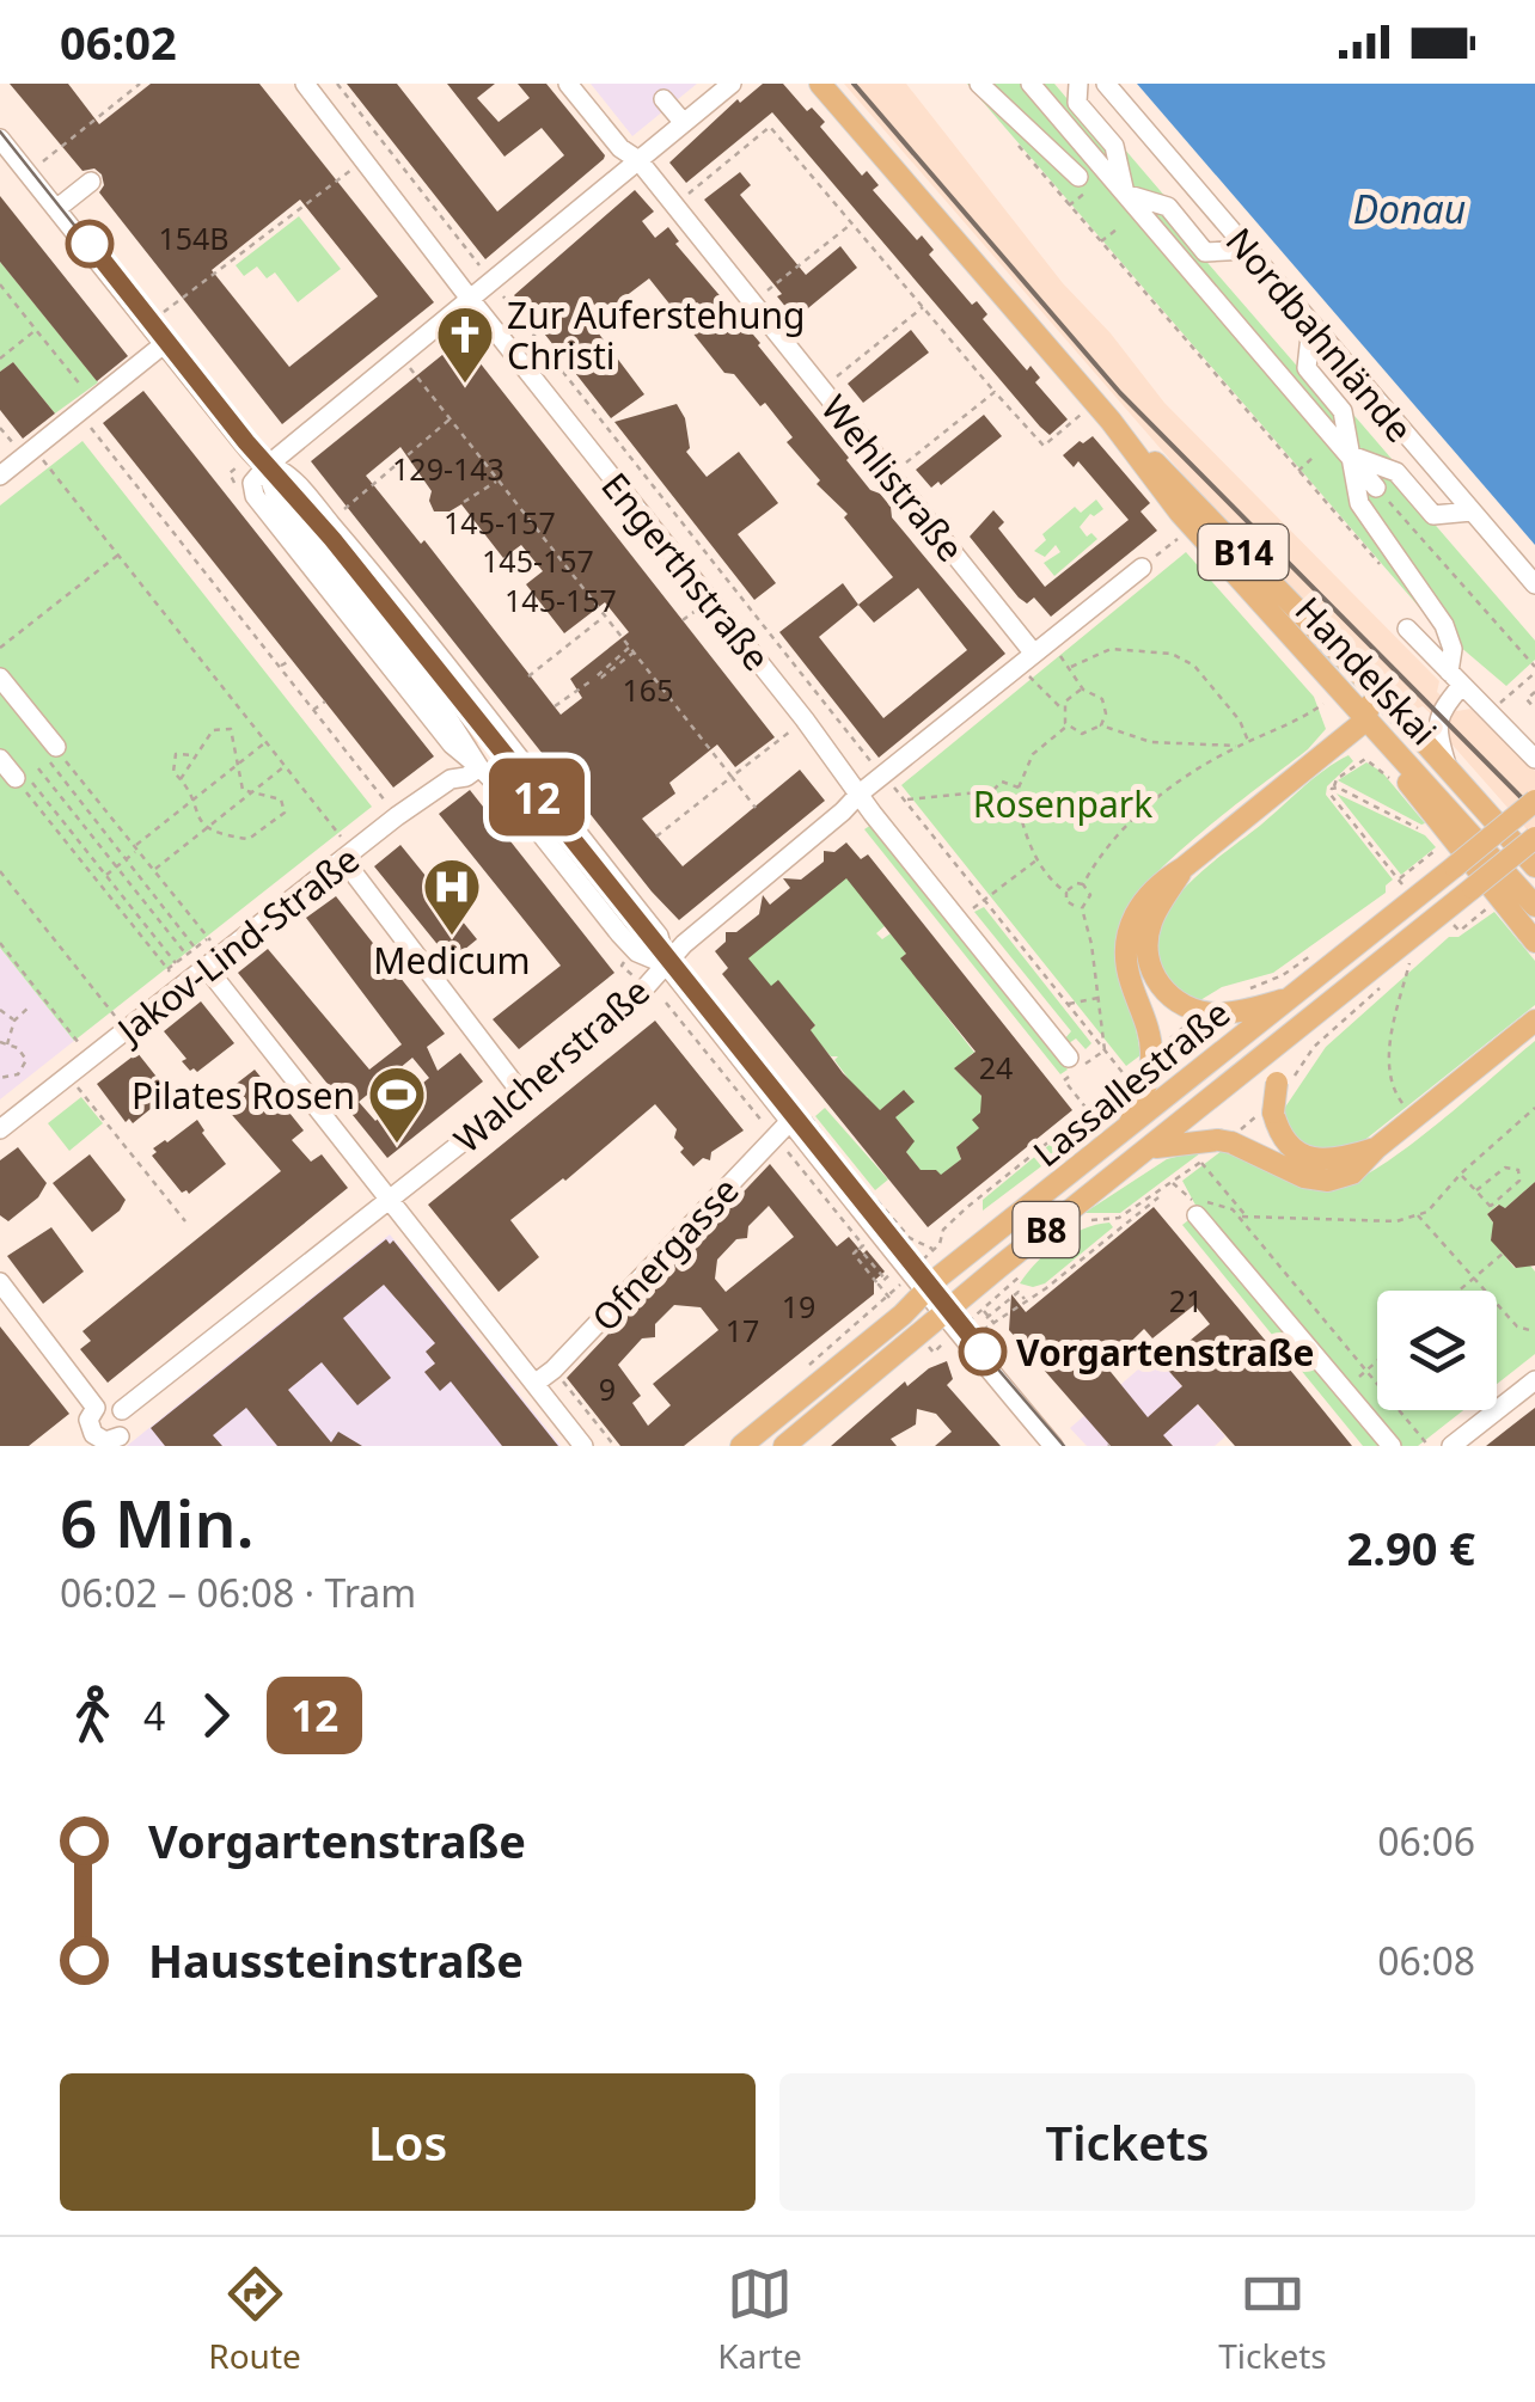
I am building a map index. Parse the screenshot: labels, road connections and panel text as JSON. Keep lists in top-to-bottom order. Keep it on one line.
{"streets":{"main road":["B14","Handelskai","Lassallestraße","B8"],"street":["Nordbahnlände","Wehlistraße","Engerthstraße","Jakov-Lind-Straße","Walcherstraße","Ofnergasse"]},"crossings":[["Wehlistraße","Walcherstraße"],["Engerthstraße","Walcherstraße"],["Lassallestraße","B8"]],"water":["Donau"],"parks":["Rosenpark"],"places":{"church":["Zur Auferstehung Christi"],"hospital":["Medicum"],"sports":["Pilates Rosen"],"other":["Vorgartenstraße"]},"lines":["tram line 12"],"house_numbers":["154B","129-143","145-157","145-157","145-157","165","24","21","19","17","9"],"page":{"status":"06:02","on_map":"12","heading":["6 Min.","06:02 – 06:08 · Tram","2.90 €"],"legs":["4","12"],"list":[{"name":"Vorgartenstraße","value":"06:06"},{"name":"Haussteinstraße","value":"06:08"}],"buttons":["Los","Tickets"],"tabs":["Route","Karte","Tickets"]}}
